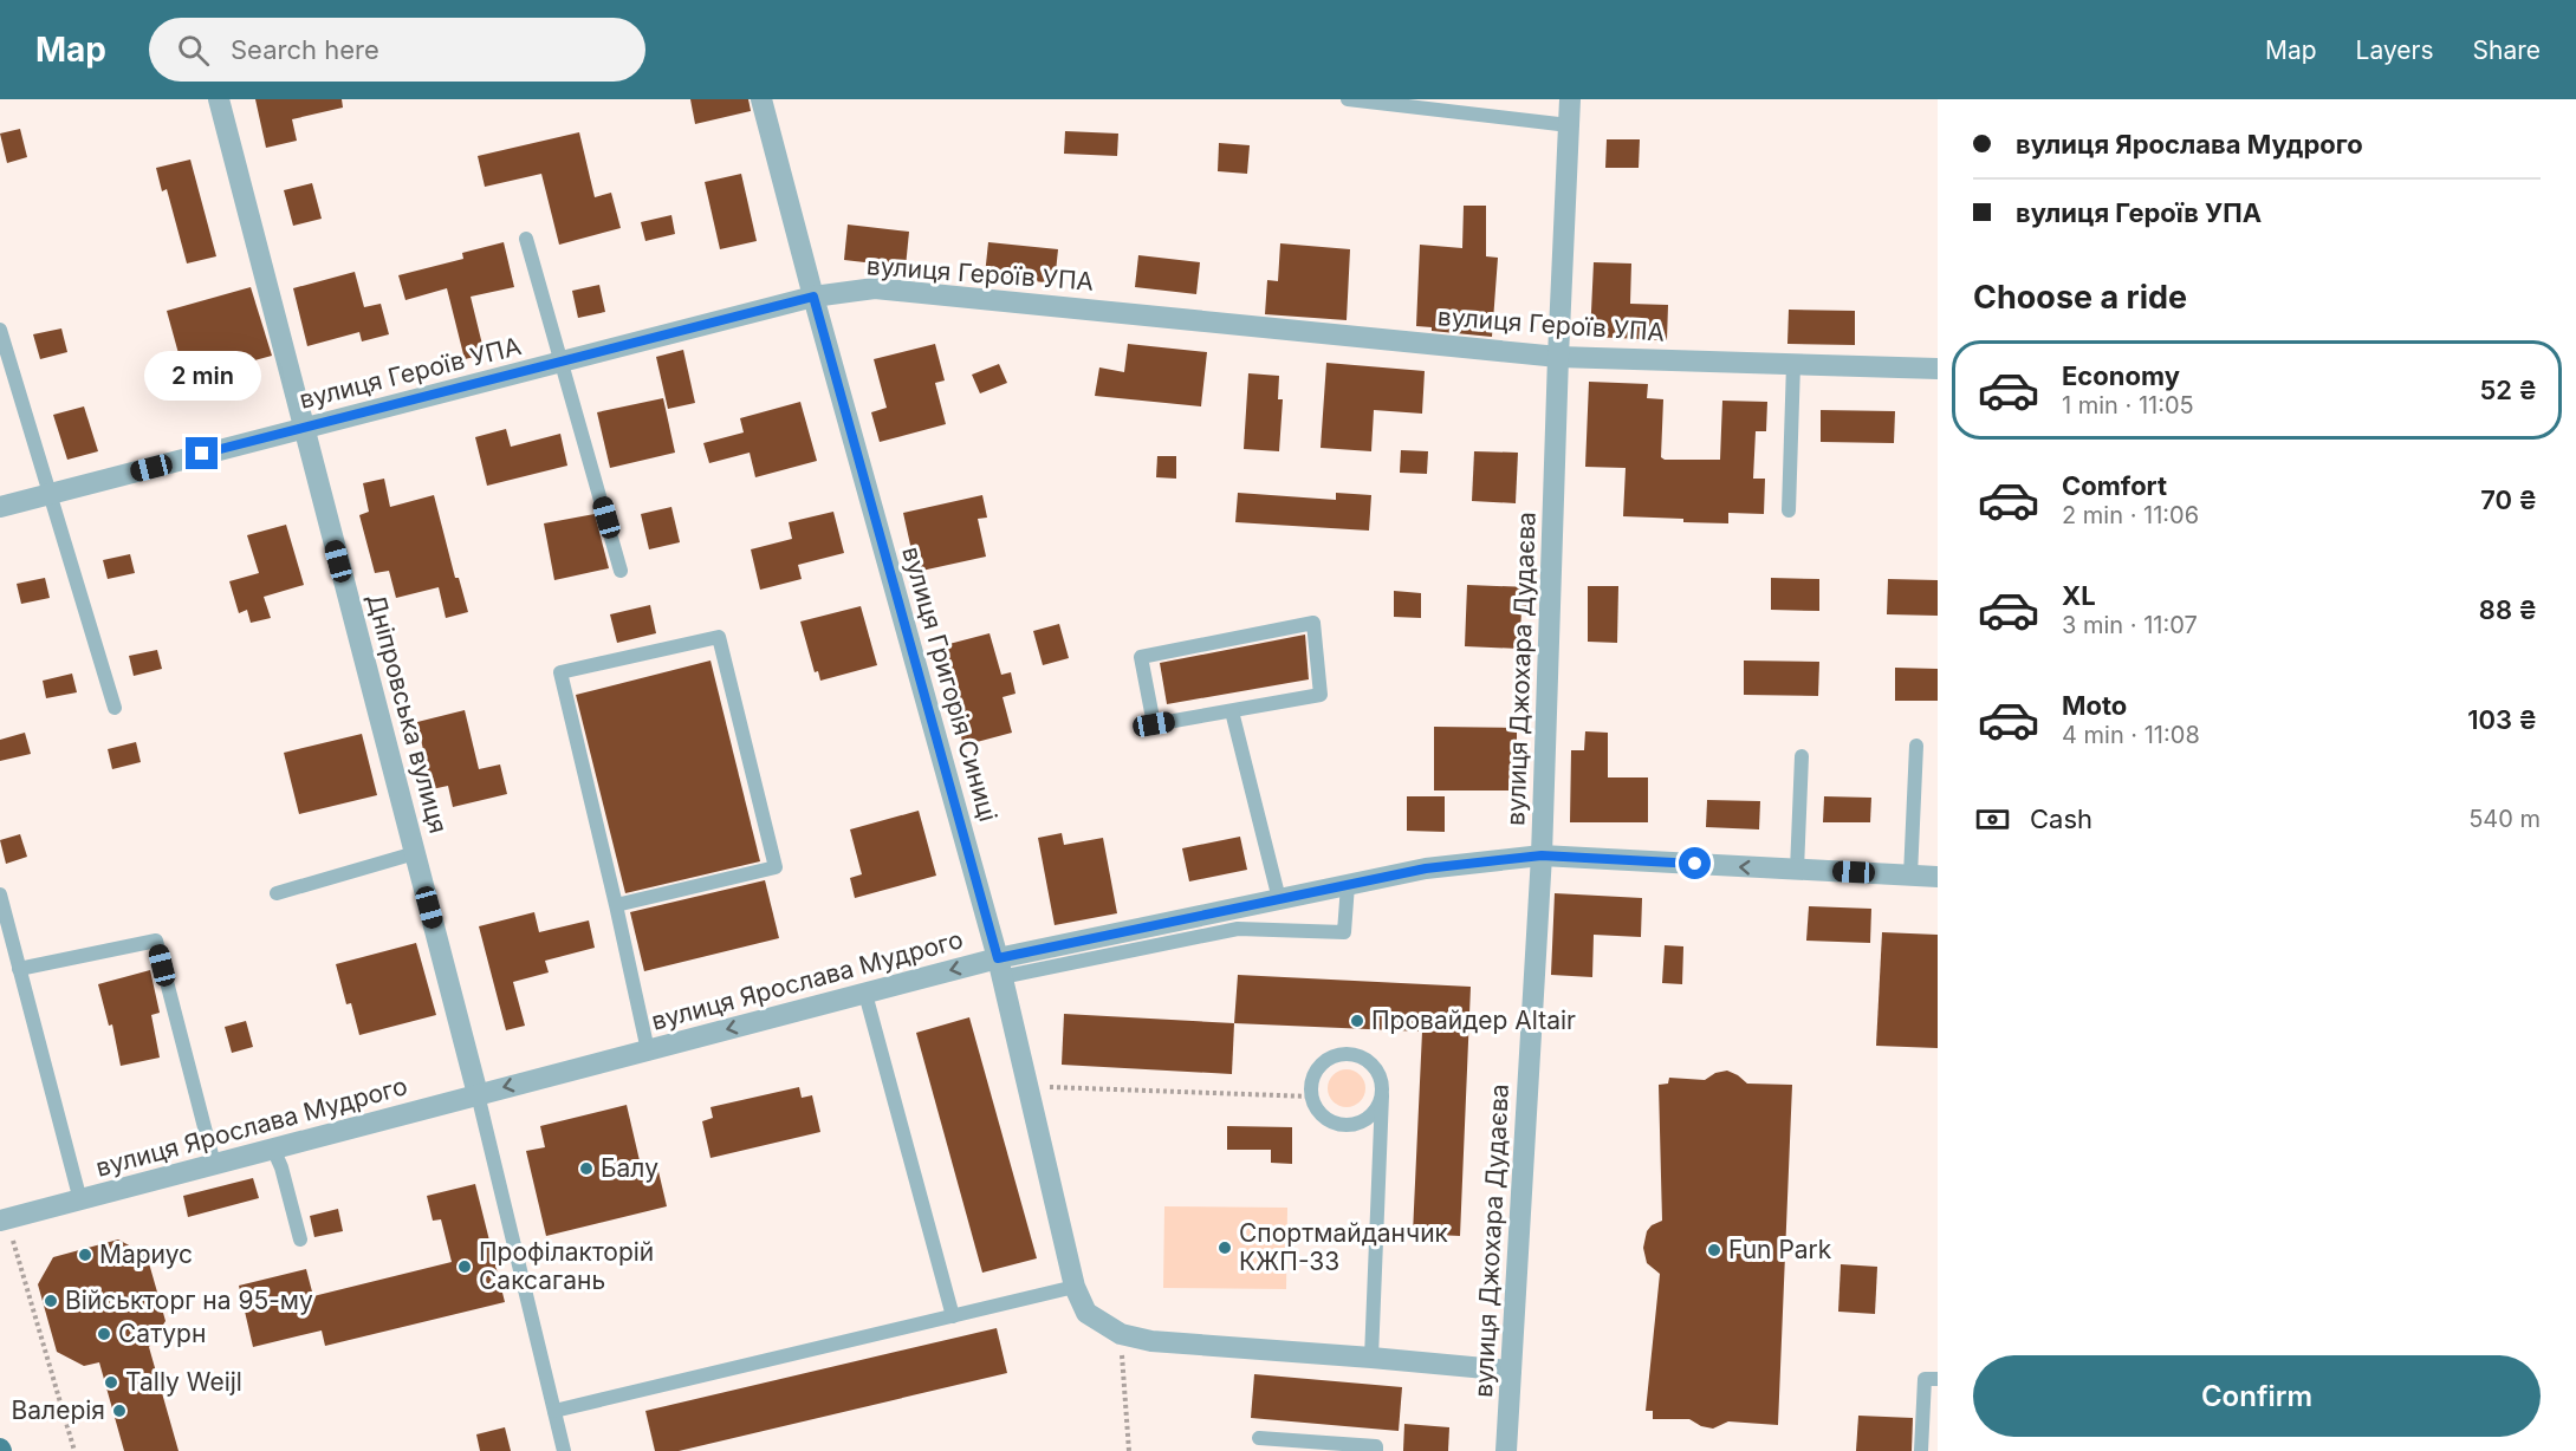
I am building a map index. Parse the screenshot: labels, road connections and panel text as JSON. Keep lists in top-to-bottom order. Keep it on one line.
{"streets":{"street":["вулиця Героїв УПА","вулиця Джохара Дудаєва","вулиця Григорія Синиці","Дніпровська вулиця","вулиця Ярослава Мудрого"]},"crossings":[["вулиця Героїв УПА","вулиця Джохара Дудаєва"],["вулиця Героїв УПА","вулиця Григорія Синиці"],["вулиця Героїв УПА","Дніпровська вулиця"],["вулиця Джохара Дудаєва","вулиця Григорія Синиці"],["вулиця Джохара Дудаєва","вулиця Ярослава Мудрого"],["вулиця Григорія Синиці","вулиця Ярослава Мудрого"],["Дніпровська вулиця","вулиця Ярослава Мудрого"]],"one_way":["вулиця Ярослава Мудрого"],"places":["Провайдер Altair","Балу","Спортмайданчик КЖП-33","Fun Park","Мариус","Профілакторій Саксагань","Військторг на 95-му","Сатурн","Tally Weijl","Валерія"],"page":{"header":"Map","search":"Search here","nav":["Map","Layers","Share"],"banner":["вулиця Ярослава Мудрого","вулиця Героїв УПА"],"heading":"Choose a ride","list":[{"name":"Economy","note":"1 min · 11:05","value":"52 ₴"},{"name":"Comfort","note":"2 min · 11:06","value":"70 ₴"},{"name":"XL","note":"3 min · 11:07","value":"88 ₴"},{"name":"Moto","note":"4 min · 11:08","value":"103 ₴"}],"bubble":"2 min","pay":["Cash","540 m"],"buttons":"Confirm"}}
